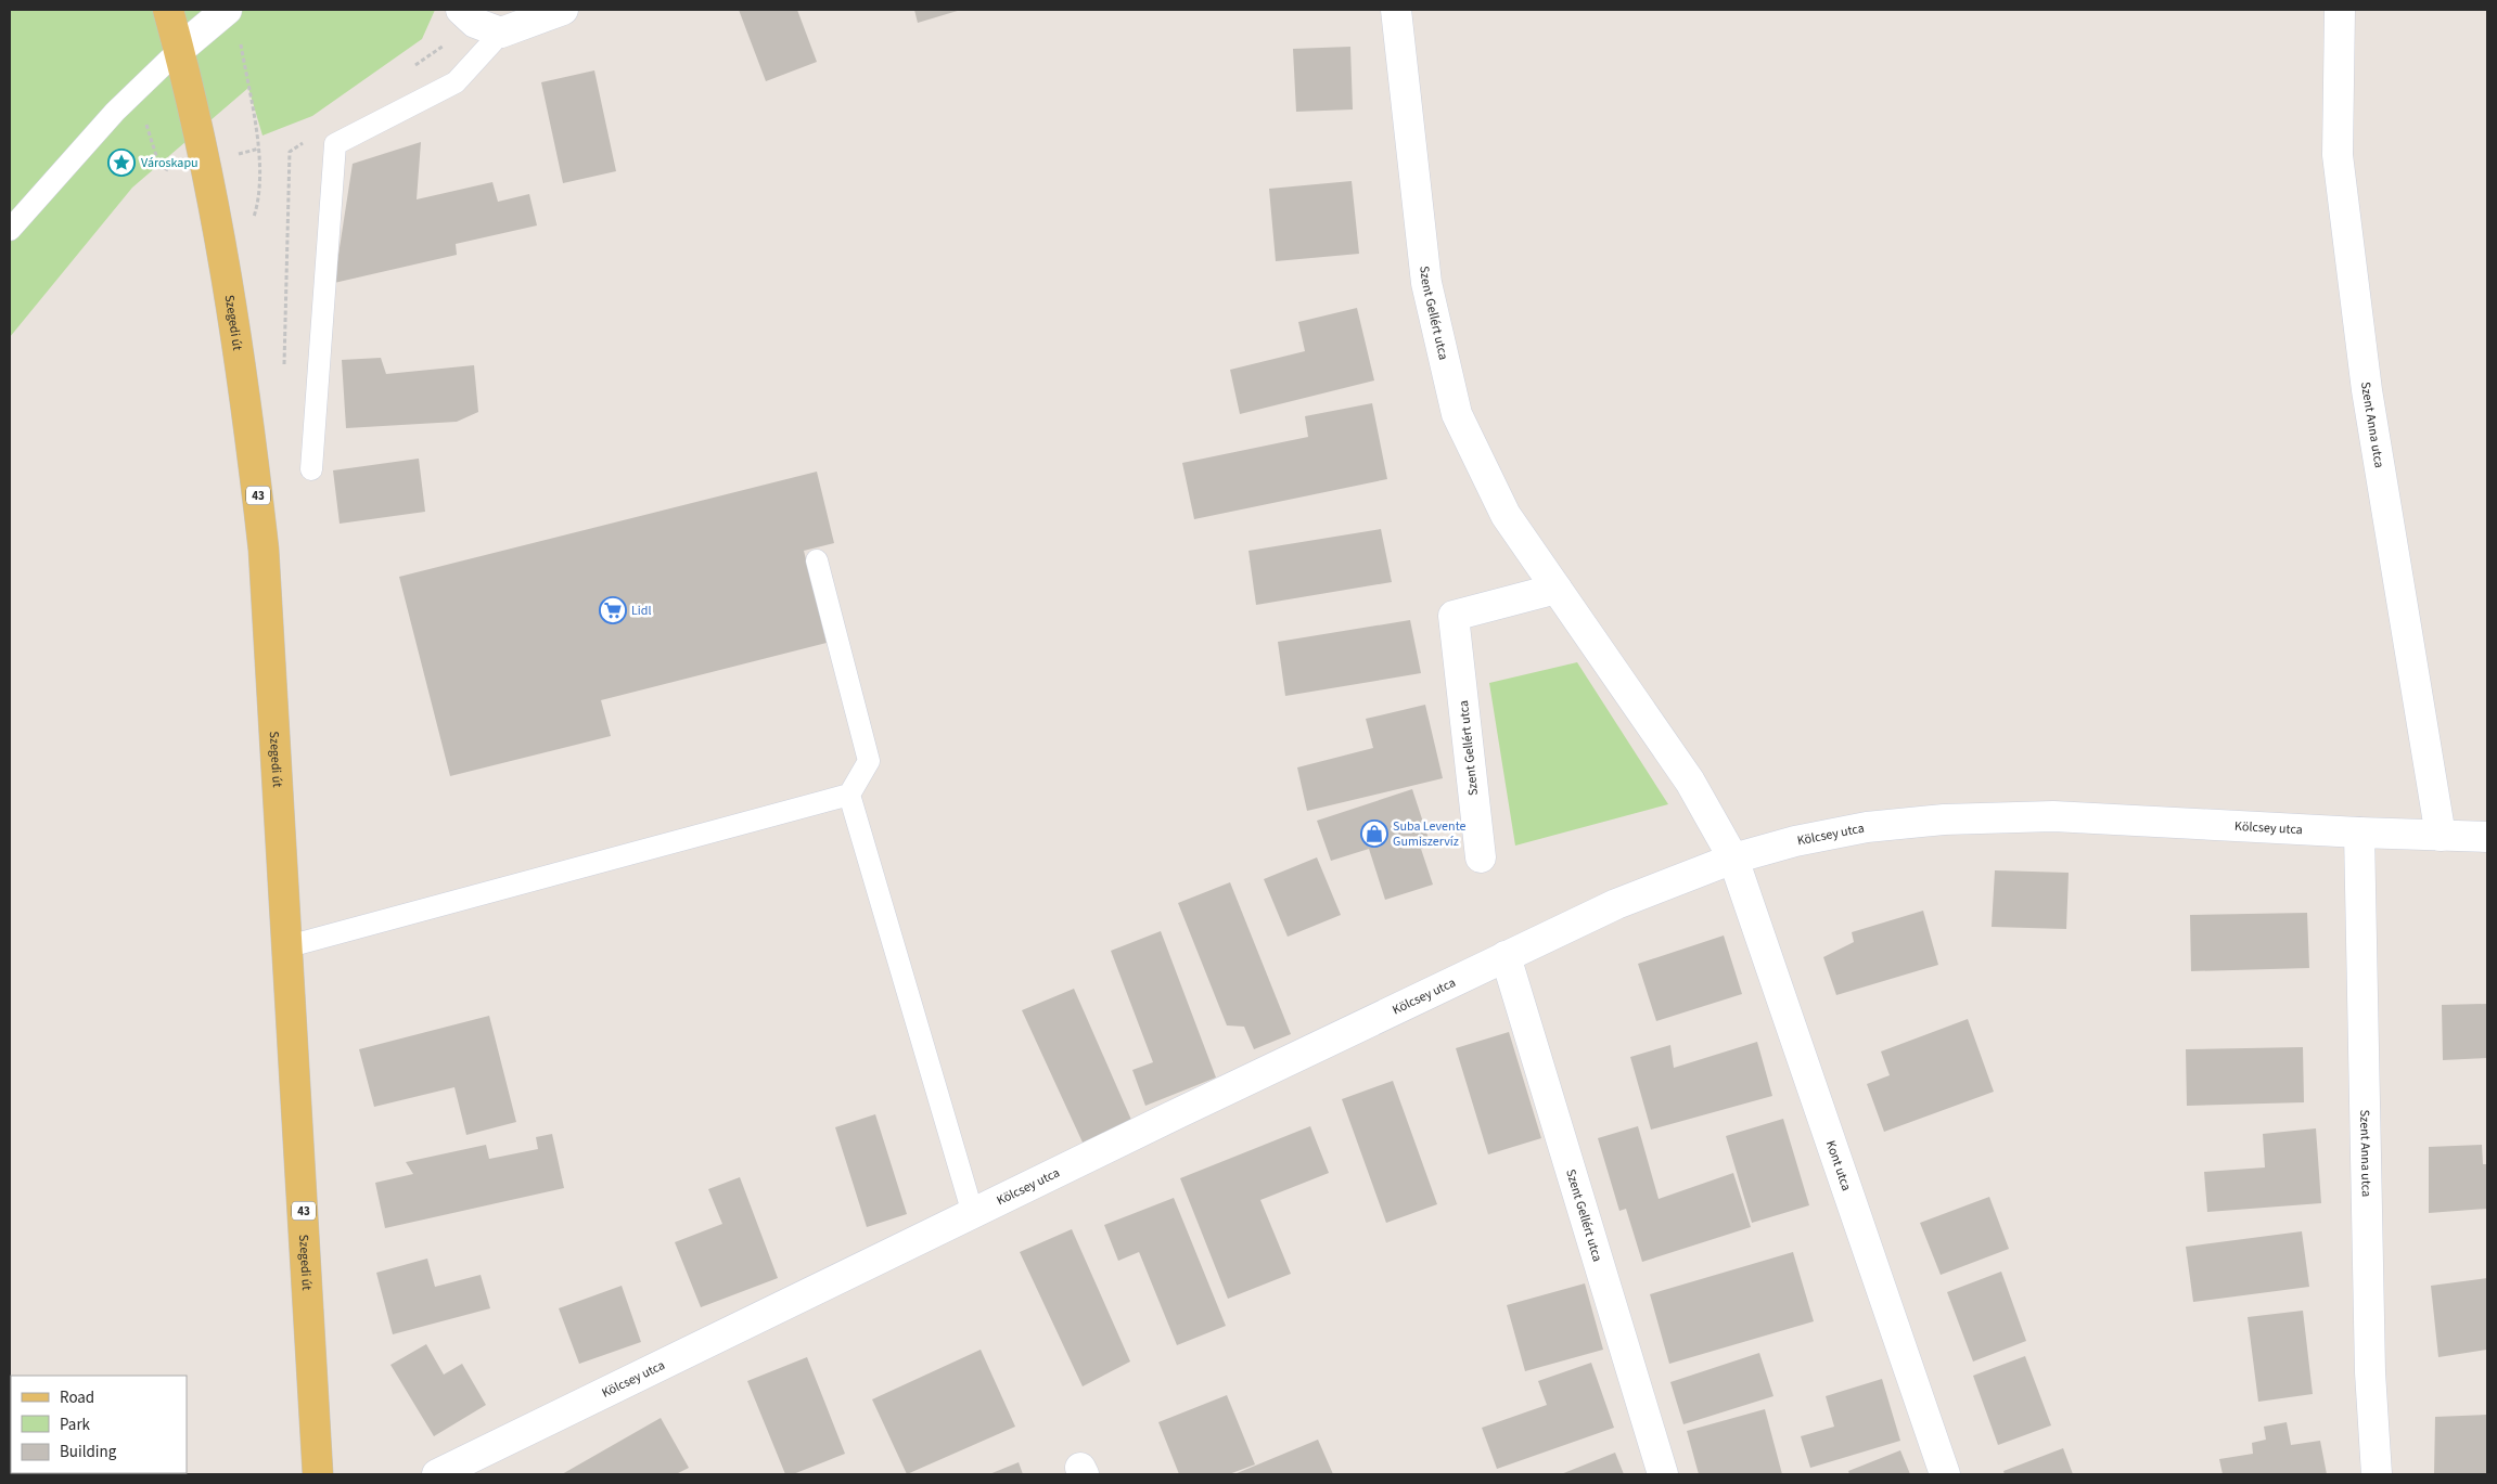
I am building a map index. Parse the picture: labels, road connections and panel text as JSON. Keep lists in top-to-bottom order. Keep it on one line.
{"streets":{"main road":["Szegedi út","43"],"street":["Szent Gellért utca","Szent Anna utca","Kölcsey utca","Kont utca"]},"crossings":[["Szent Gellért utca","Kölcsey utca"],["Szent Gellért utca","Kont utca"],["Szegedi út","43"],["Szent Anna utca","Kölcsey utca"],["Kölcsey utca","Kont utca"]],"places":{"place":["Városkapu"],"supermarket":["Lidl"],"shop":["Suba Levente Gumiszervíz"]},"legend":["Road","Park","Building"]}
